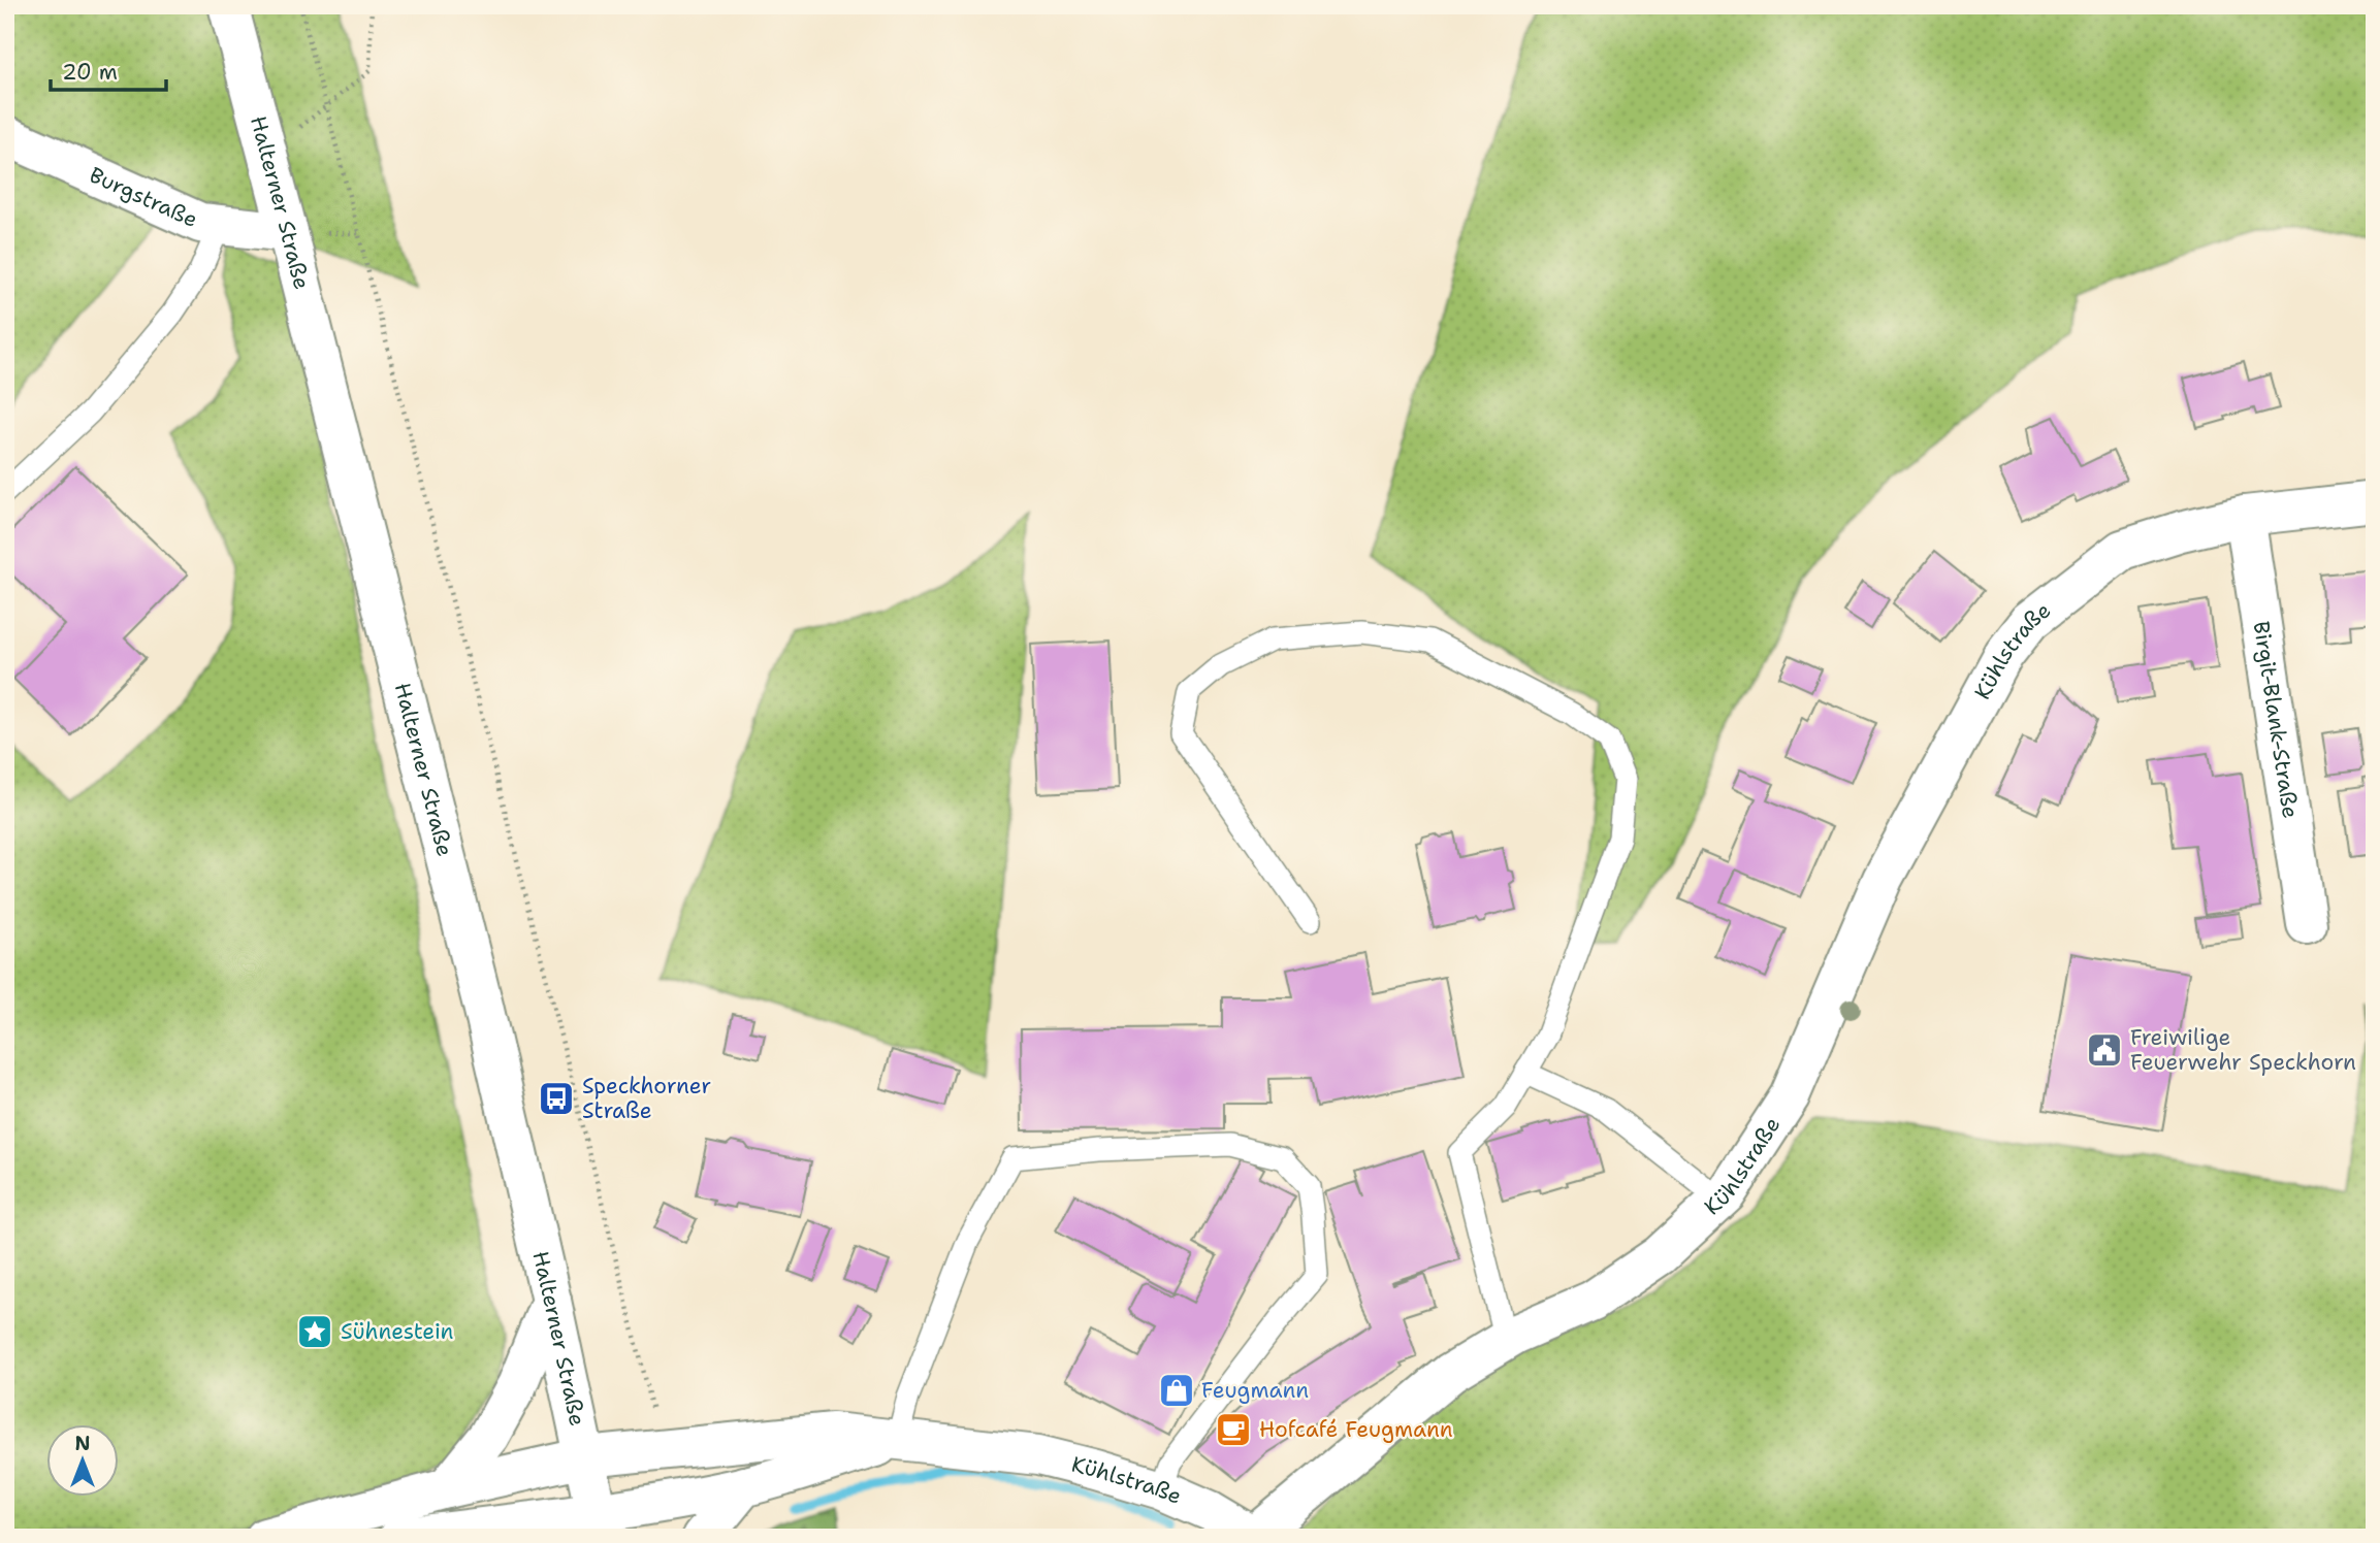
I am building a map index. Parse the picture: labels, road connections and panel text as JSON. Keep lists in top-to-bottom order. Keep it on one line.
{"streets":{"street":["Burgstraße","Halterner Straße","Kühlstraße","Birgit-Blank-Straße"]},"crossings":[["Burgstraße","Halterner Straße"],["Halterner Straße","Kühlstraße"],["Kühlstraße","Birgit-Blank-Straße"]],"places":{"public building":["Freiwilige Feuerwehr Speckhorn"],"bus stop":["Speckhorner Straße"],"place":["Sühnestein"],"shop":["Feugmann"],"cafe":["Hofcafé Feugmann"]},"scale_bar":"20 m","north":"top"}
